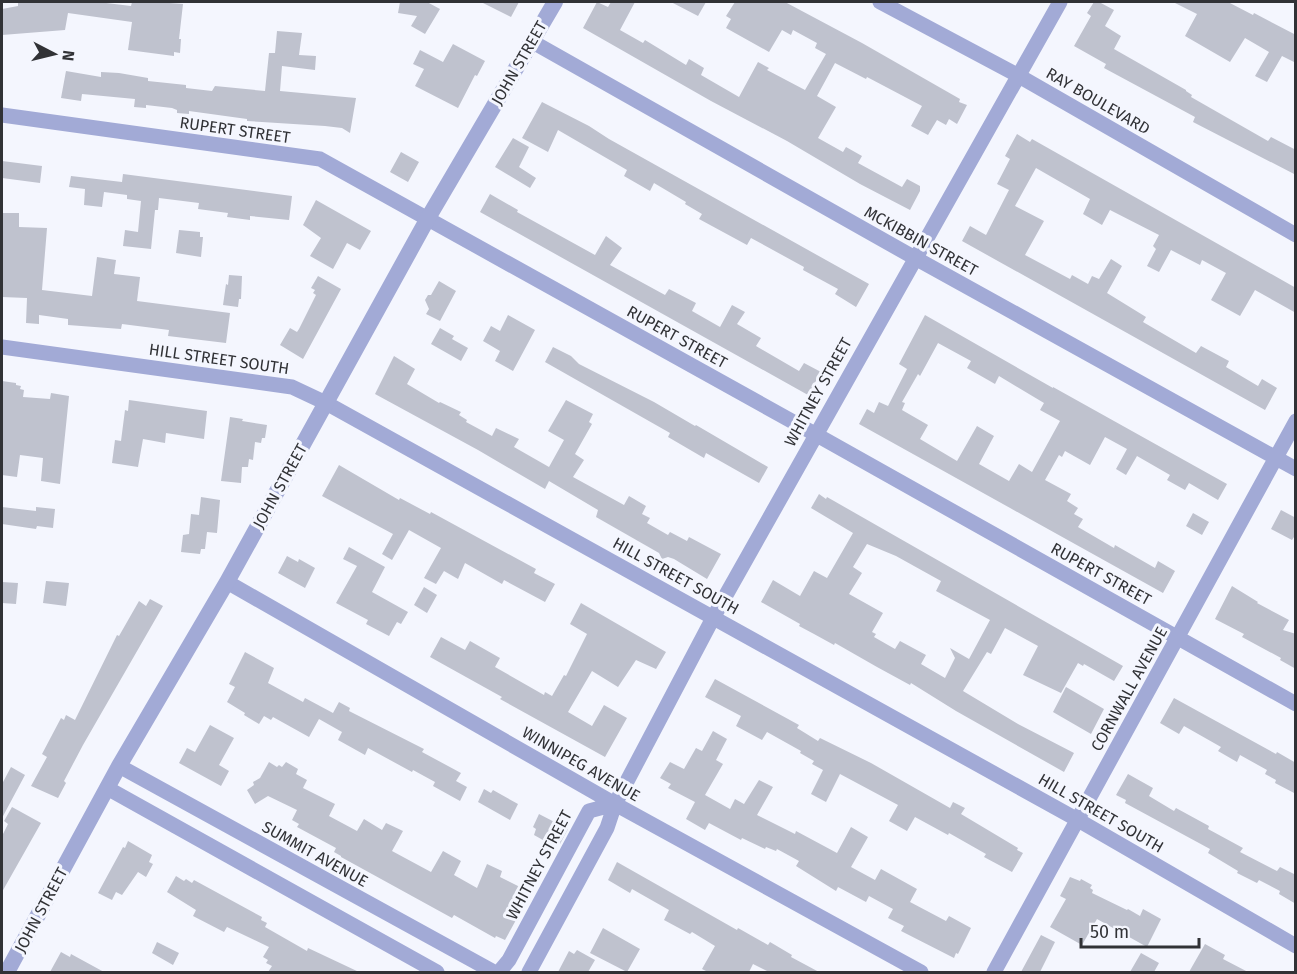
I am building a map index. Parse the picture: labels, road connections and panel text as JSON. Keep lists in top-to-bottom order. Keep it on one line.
{"streets":{"street":["JOHN STREET","RAY BOULEVARD","RUPERT STREET","MCKIBBIN STREET","HILL STREET SOUTH","WHITNEY STREET","CORNWALL AVENUE","WINNIPEG AVENUE","SUMMIT AVENUE"]},"crossings":[["JOHN STREET","RUPERT STREET"],["JOHN STREET","MCKIBBIN STREET"],["JOHN STREET","HILL STREET SOUTH"],["JOHN STREET","WINNIPEG AVENUE"],["JOHN STREET","SUMMIT AVENUE"],["RAY BOULEVARD","WHITNEY STREET"],["RUPERT STREET","WHITNEY STREET"],["RUPERT STREET","CORNWALL AVENUE"],["MCKIBBIN STREET","WHITNEY STREET"],["MCKIBBIN STREET","CORNWALL AVENUE"],["HILL STREET SOUTH","WHITNEY STREET"],["HILL STREET SOUTH","CORNWALL AVENUE"],["WHITNEY STREET","WINNIPEG AVENUE"],["WHITNEY STREET","SUMMIT AVENUE"]],"scale_bar":"50 m","north":"right"}
